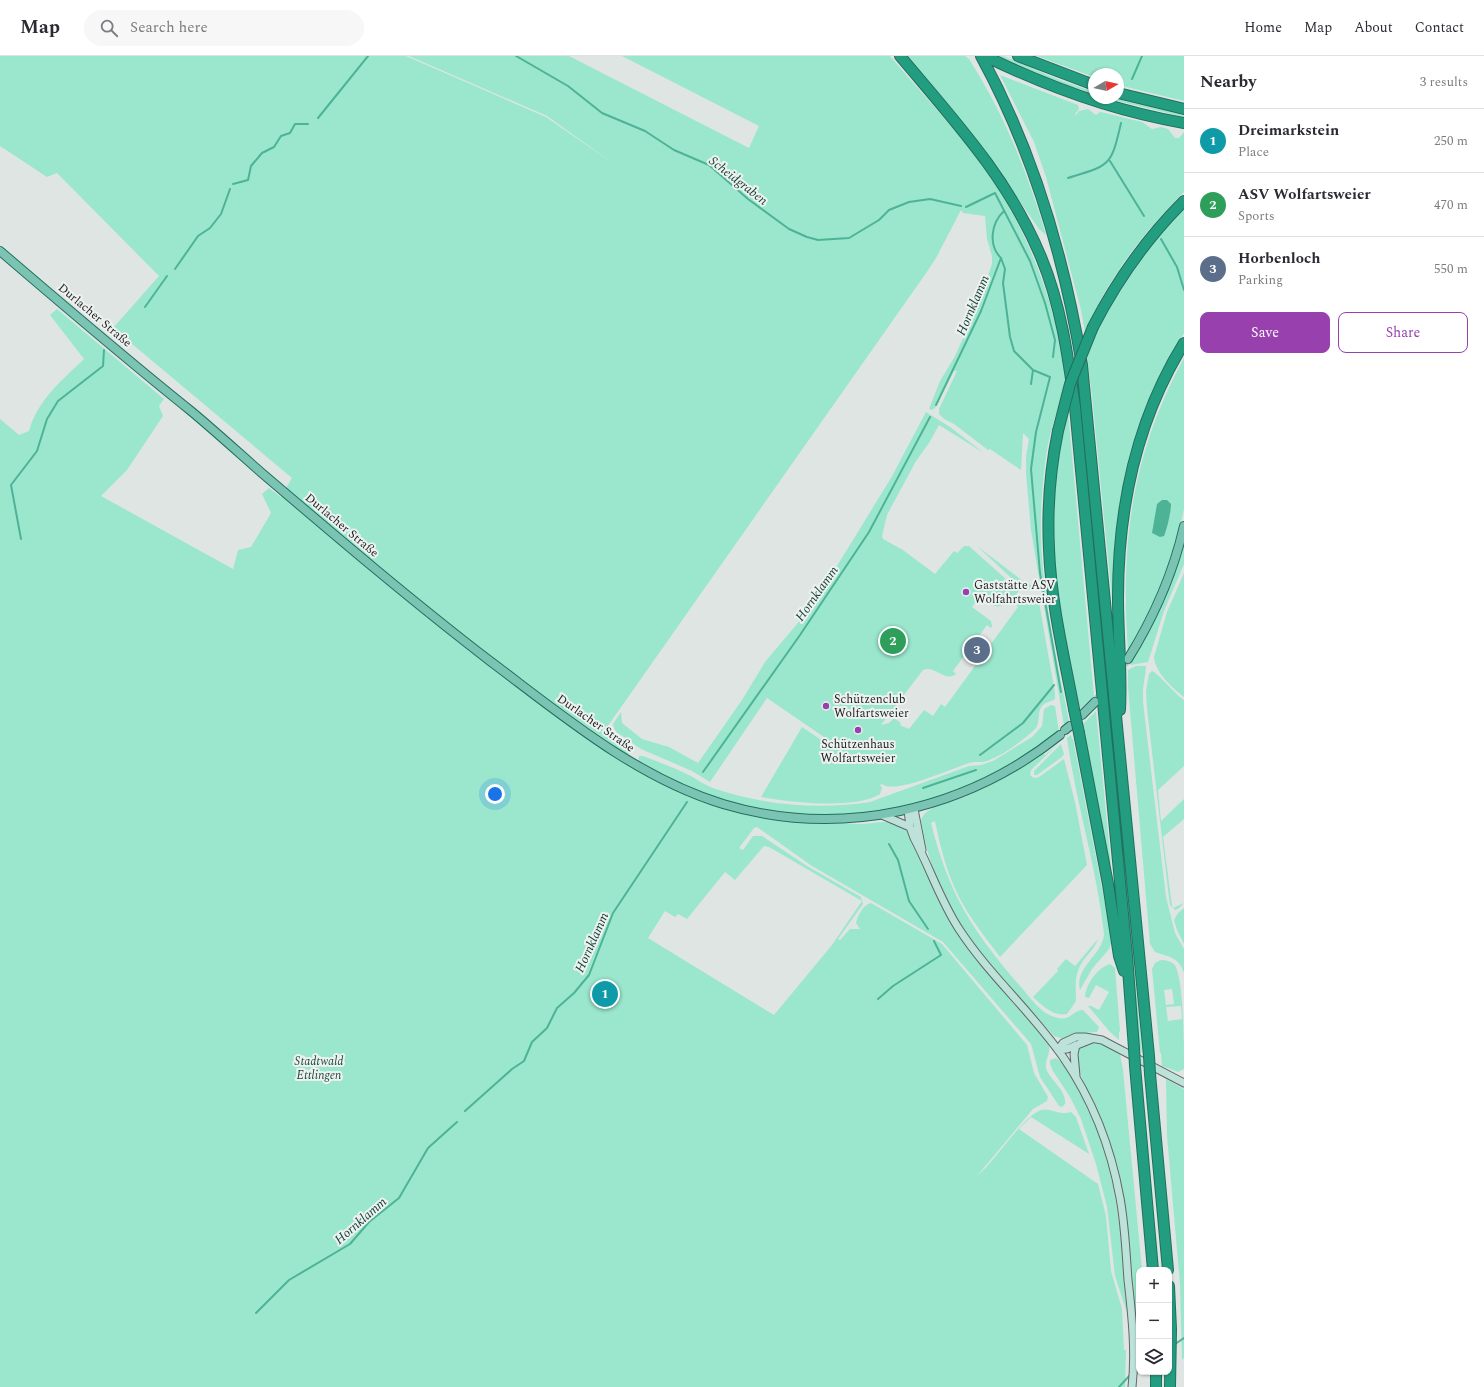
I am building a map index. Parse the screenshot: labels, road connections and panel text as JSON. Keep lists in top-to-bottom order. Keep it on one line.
{"streets":{"main road":["Durlacher Straße"]},"water":["Scheidgraben","Hornklamm"],"parks":["Stadtwald Ettlingen"],"places":["Gaststätte ASV Wolfahrtsweier","Schützenclub Wolfartsweier","Schützenhaus Wolfartsweier"],"north":"right","page":{"header":"Map","search":"Search here","nav":["Home","Map","About","Contact"],"heading":["Nearby","3 results"],"list":[{"mark":"1","name":"Dreimarkstein","note":"Place","value":"250 m"},{"mark":"2","name":"ASV Wolfartsweier","note":"Sports","value":"470 m"},{"mark":"3","name":"Horbenloch","note":"Parking","value":"550 m"}],"buttons":["Save","Share"],"pins":["2","3","1"],"map_buttons":["+","−"]}}
